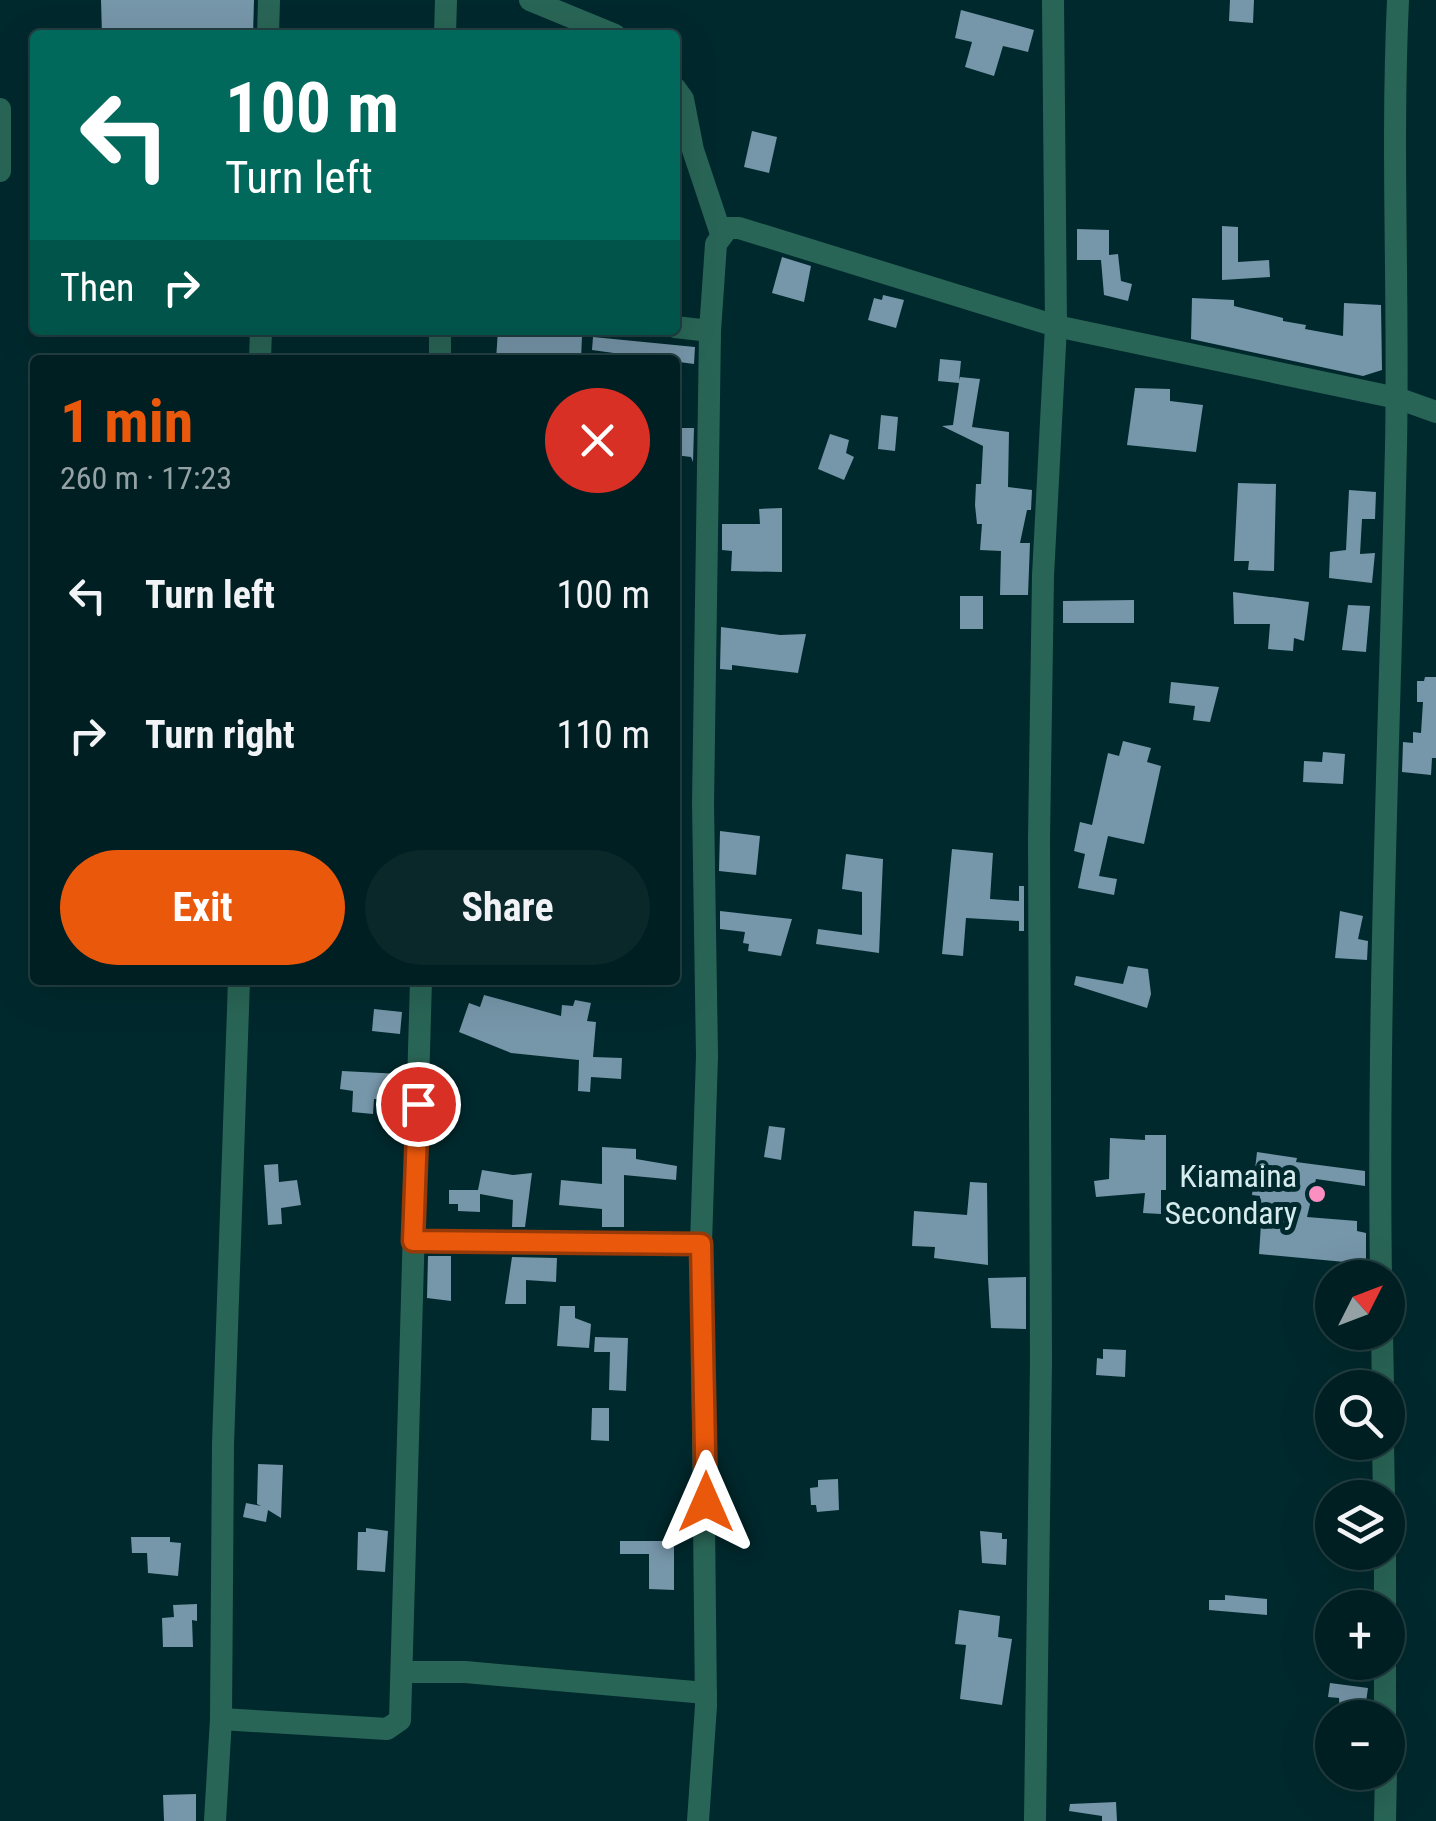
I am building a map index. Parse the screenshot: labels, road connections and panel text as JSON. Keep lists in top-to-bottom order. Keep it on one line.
{"places":["Kiamaina Secondary"],"north":"top right","page":{"turn":["100 m","Turn left"],"then":"Then","heading":["1 min","260 m · 17:23"],"list":[{"name":"Turn left","value":"100 m"},{"name":"Turn right","value":"110 m"}],"buttons":["Exit","Share"],"map_buttons":["+","−"]}}
